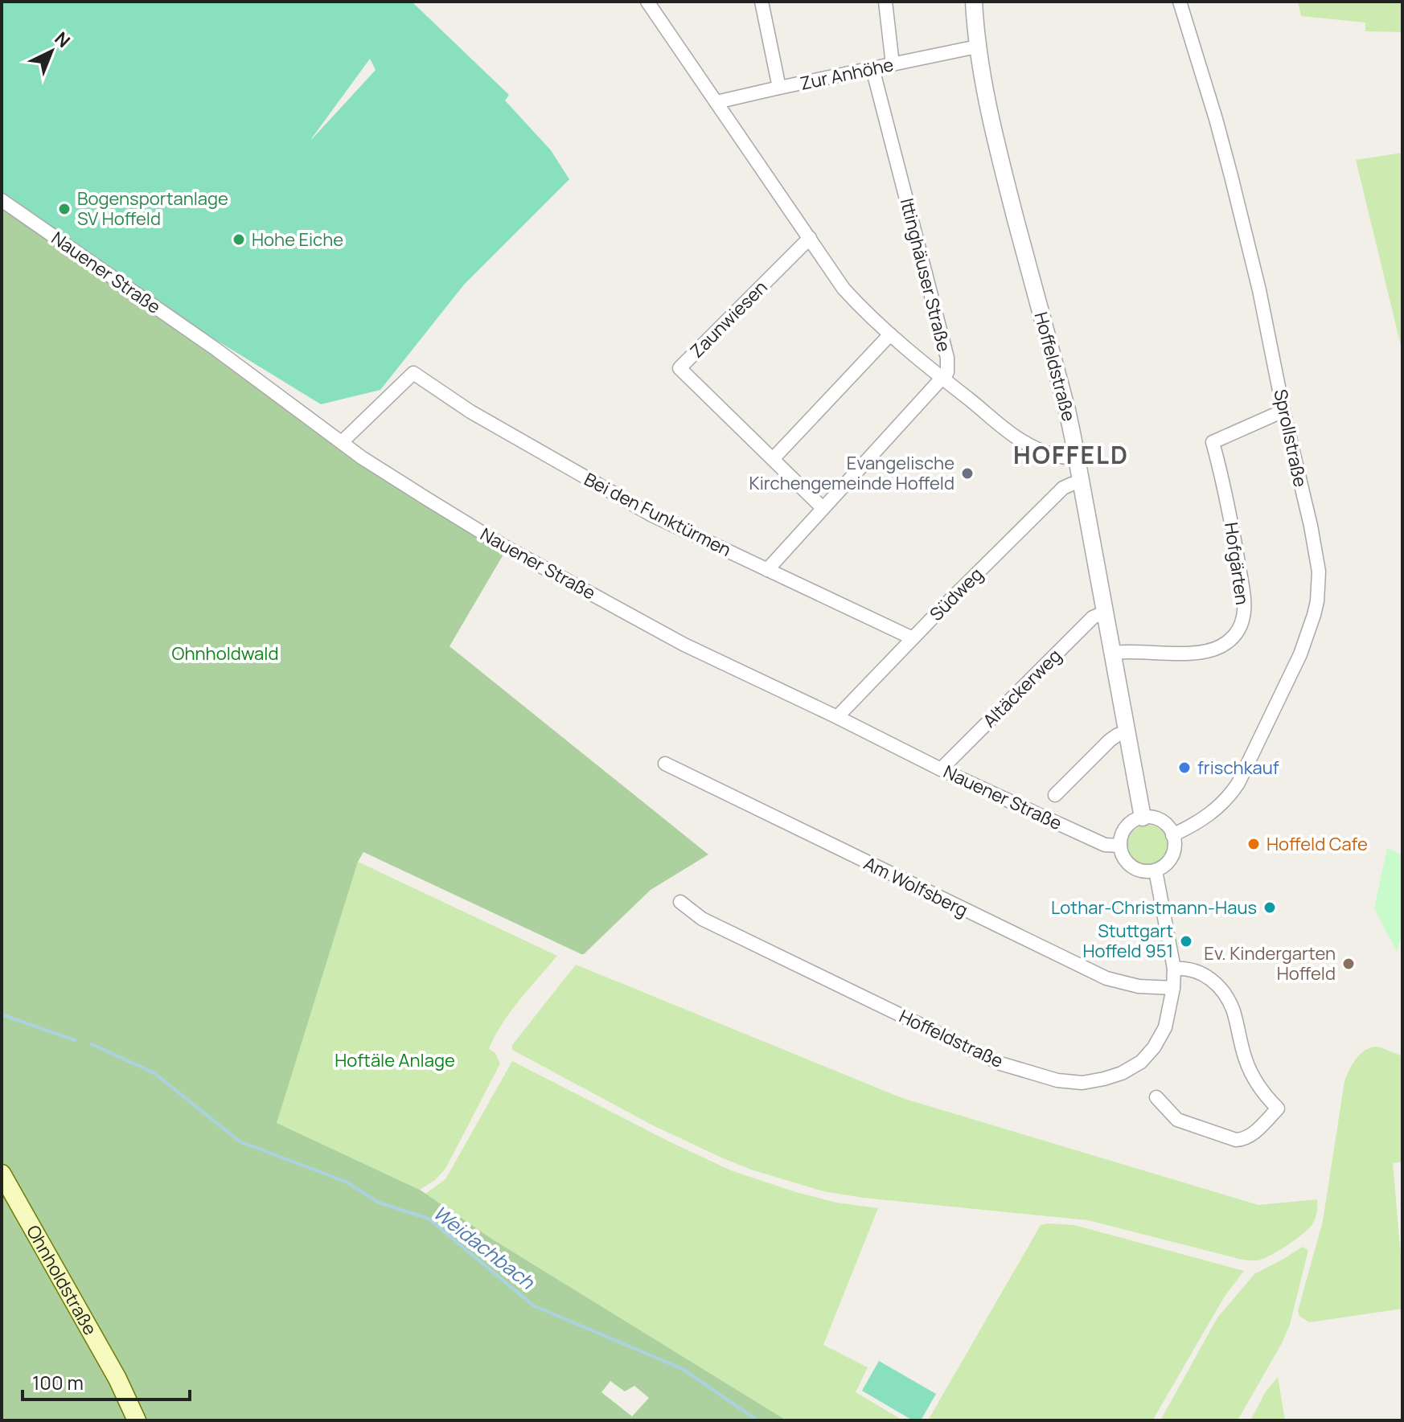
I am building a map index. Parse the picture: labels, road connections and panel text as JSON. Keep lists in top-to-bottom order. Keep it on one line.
{"streets":{"main road":["Ohnholdstraße"],"street":["Zur Anhöhe","Nauener Straße","Ittinghäuser Straße","Zaunwiesen","Hoffeldstraße","Sprollstraße","Bei den Funktürmen","Hofgärten","Südweg","Altäckerweg","Am Wolfsberg"]},"crossings":[["Zur Anhöhe","Ittinghäuser Straße"],["Zur Anhöhe","Hoffeldstraße"],["Nauener Straße","Hoffeldstraße"],["Nauener Straße","Sprollstraße"],["Nauener Straße","Bei den Funktürmen"],["Nauener Straße","Südweg"],["Nauener Straße","Altäckerweg"],["Ittinghäuser Straße","Zaunwiesen"],["Ittinghäuser Straße","Bei den Funktürmen"],["Hoffeldstraße","Sprollstraße"],["Hoffeldstraße","Hofgärten"],["Hoffeldstraße","Südweg"],["Hoffeldstraße","Altäckerweg"],["Hoffeldstraße","Am Wolfsberg"],["Sprollstraße","Hofgärten"],["Bei den Funktürmen","Südweg"]],"districts":["HOFFELD"],"water":["Weidachbach"],"parks":["Ohnholdwald","Hoftäle Anlage"],"places":["Bogensportanlage SV Hoffeld","Hohe Eiche","Evangelische Kirchengemeinde Hoffeld","frischkauf","Hoffeld Cafe","Lothar-Christmann-Haus","Stuttgart Hoffeld 951","Ev. Kindergarten Hoffeld"],"scale_bar":"100 m","north":"top right"}
